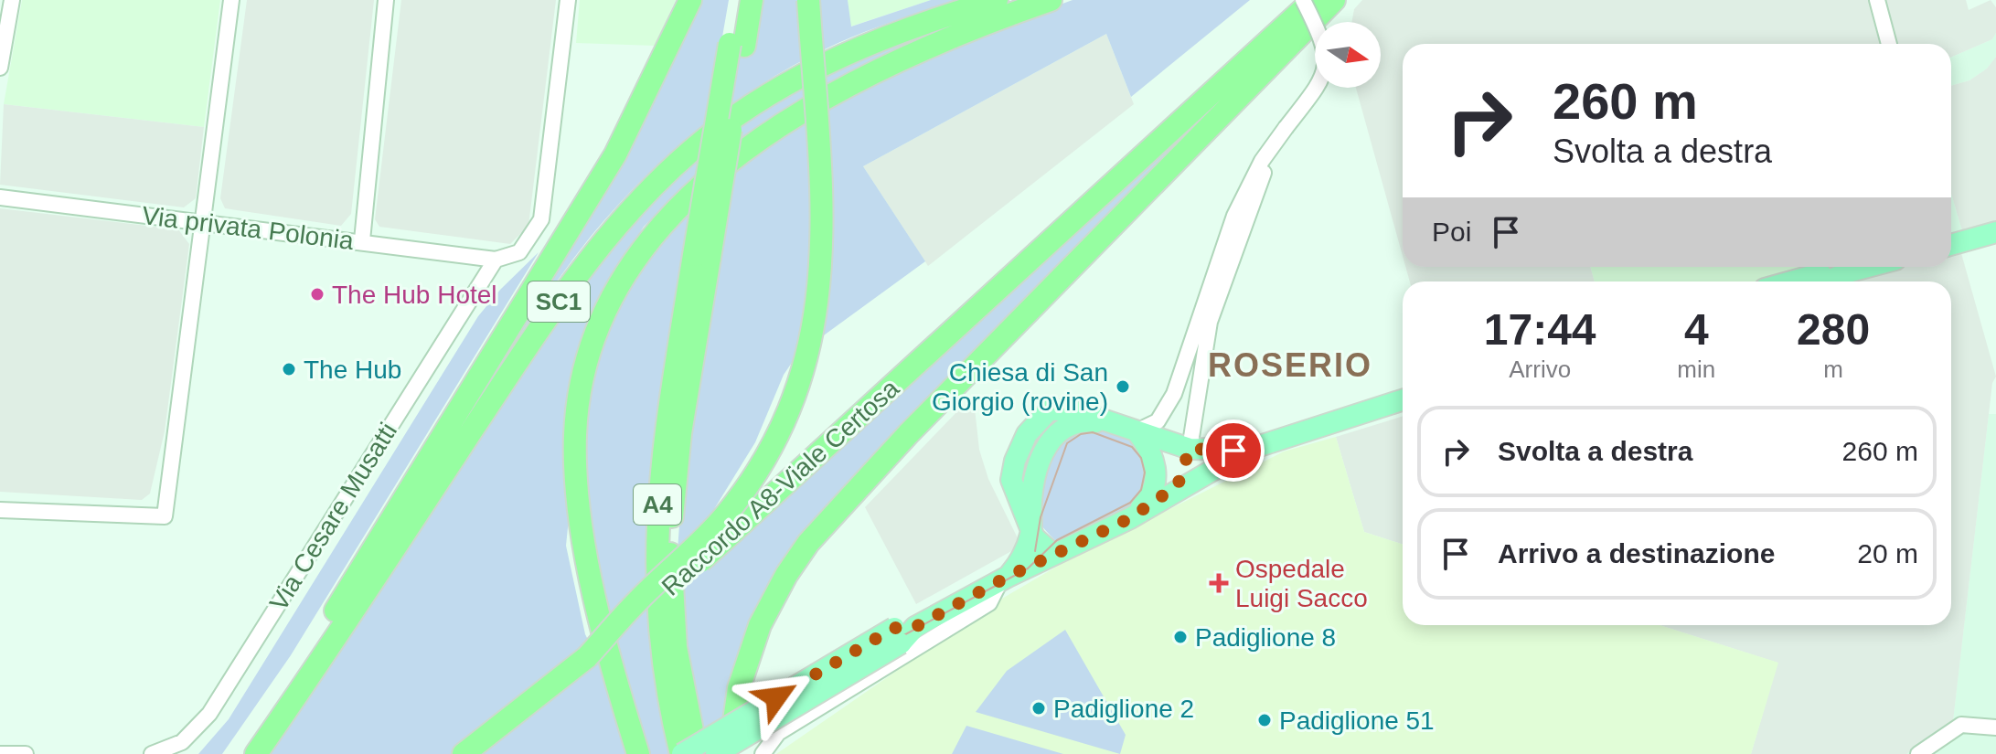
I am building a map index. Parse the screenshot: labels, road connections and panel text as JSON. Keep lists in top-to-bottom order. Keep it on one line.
{"streets":{"highway":["SC1","Raccordo A8-Viale Certosa","A4"],"street":["Via privata Polonia","Via Cesare Musatti"]},"crossings":[["Via privata Polonia","Via Cesare Musatti"]],"districts":["ROSERIO"],"places":{"other":["The Hub Hotel","The Hub","Chiesa di San Giorgio (rovine)","Padiglione 8","Padiglione 2","Padiglione 51"],"health":["Ospedale Luigi Sacco"]},"north":"right","page":{"turn":["260 m","Svolta a destra"],"then":"Poi","eta":["17:44","Arrivo","4","min","280","m"],"list":[{"name":"Svolta a destra","value":"260 m"},{"name":"Arrivo a destinazione","value":"20 m"}]}}
